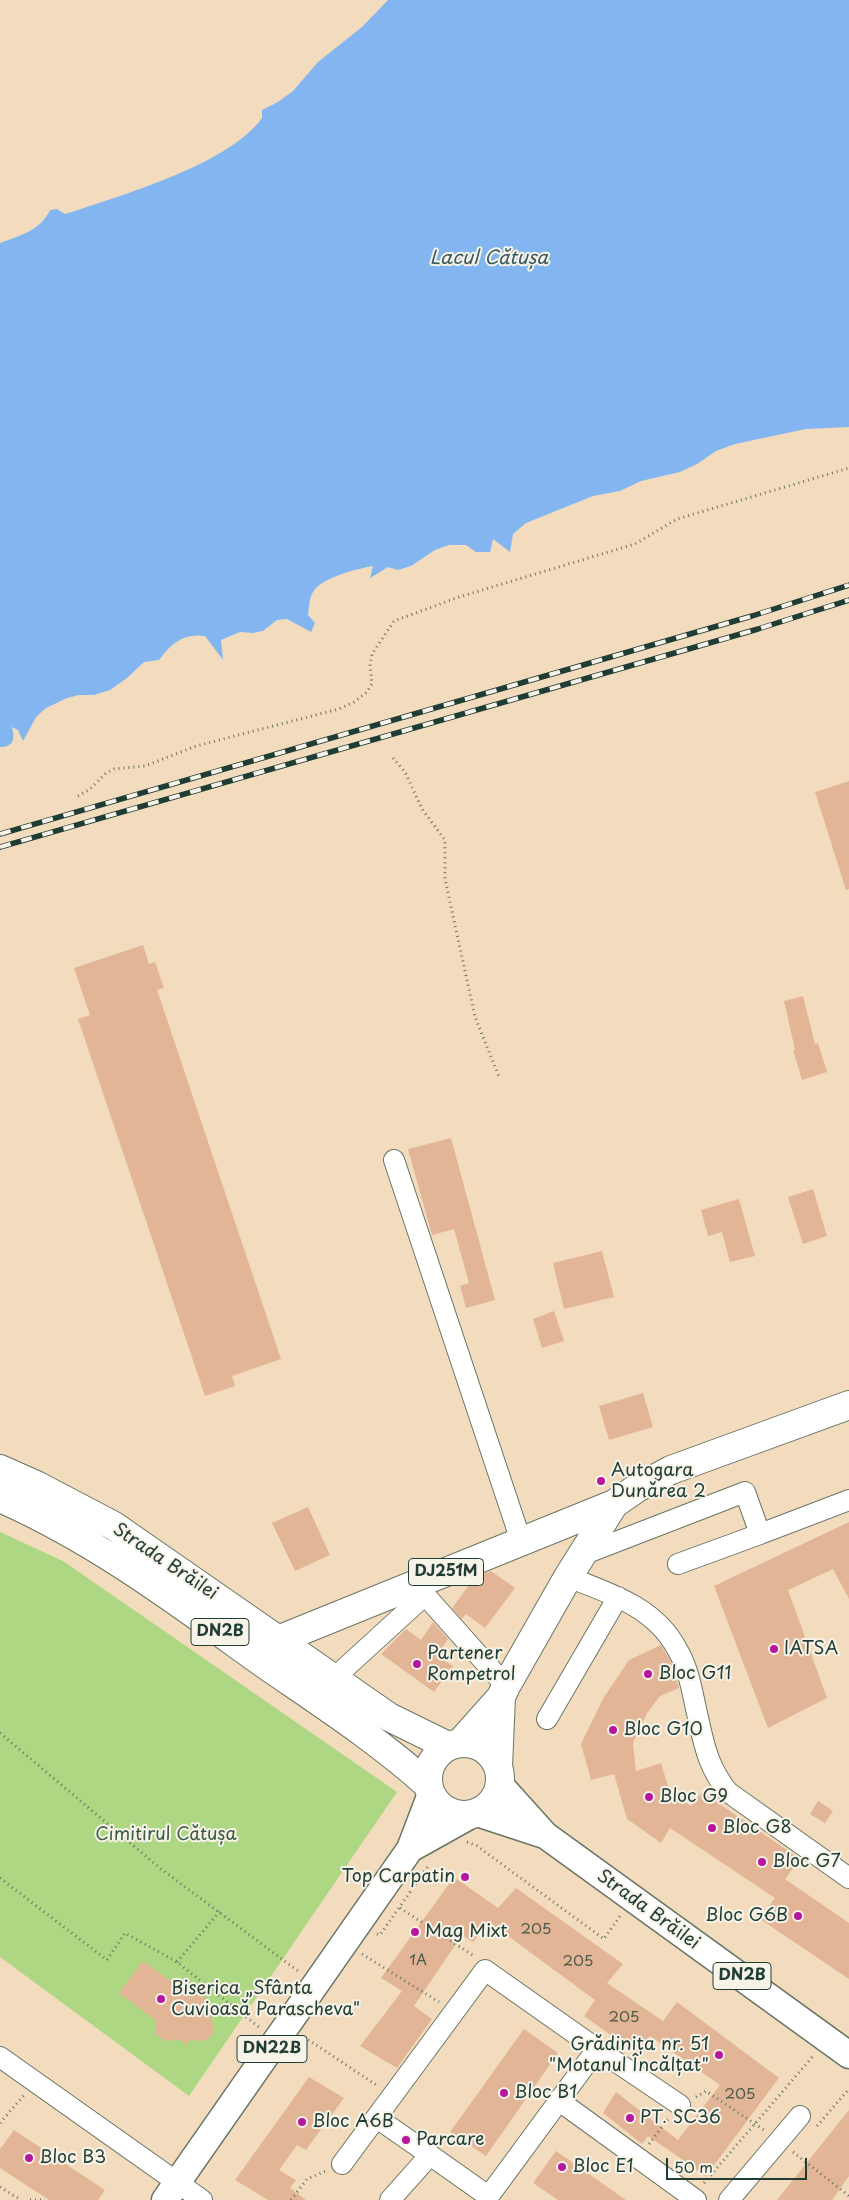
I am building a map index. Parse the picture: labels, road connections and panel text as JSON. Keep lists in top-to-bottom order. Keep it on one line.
{"streets":{"highway":["Strada Brăilei","DJ251M","DN2B"],"main road":["DN22B"]},"crossings":[["Strada Brăilei","DJ251M"],["Strada Brăilei","DN22B"],["DJ251M","DN22B"]],"water":["Lacul Cătușa"],"parks":["Cimitirul Cătușa"],"places":["Autogara Dunărea 2","IATSA","Partener Rompetrol","Bloc G11","Bloc G10","Bloc G9","Bloc G8","Bloc G7","Top Carpatin","Bloc G6B","Mag Mixt","Biserica „Sfânta Cuvioasă Parascheva\"","Grădinița nr. 51 \"Motanul Încălțat\"","Bloc B1","PT. SC36","Bloc A6B","Parcare","Bloc B3","Bloc E1"],"house_numbers":["205","1A","205","205","205"],"scale_bar":"50 m"}
